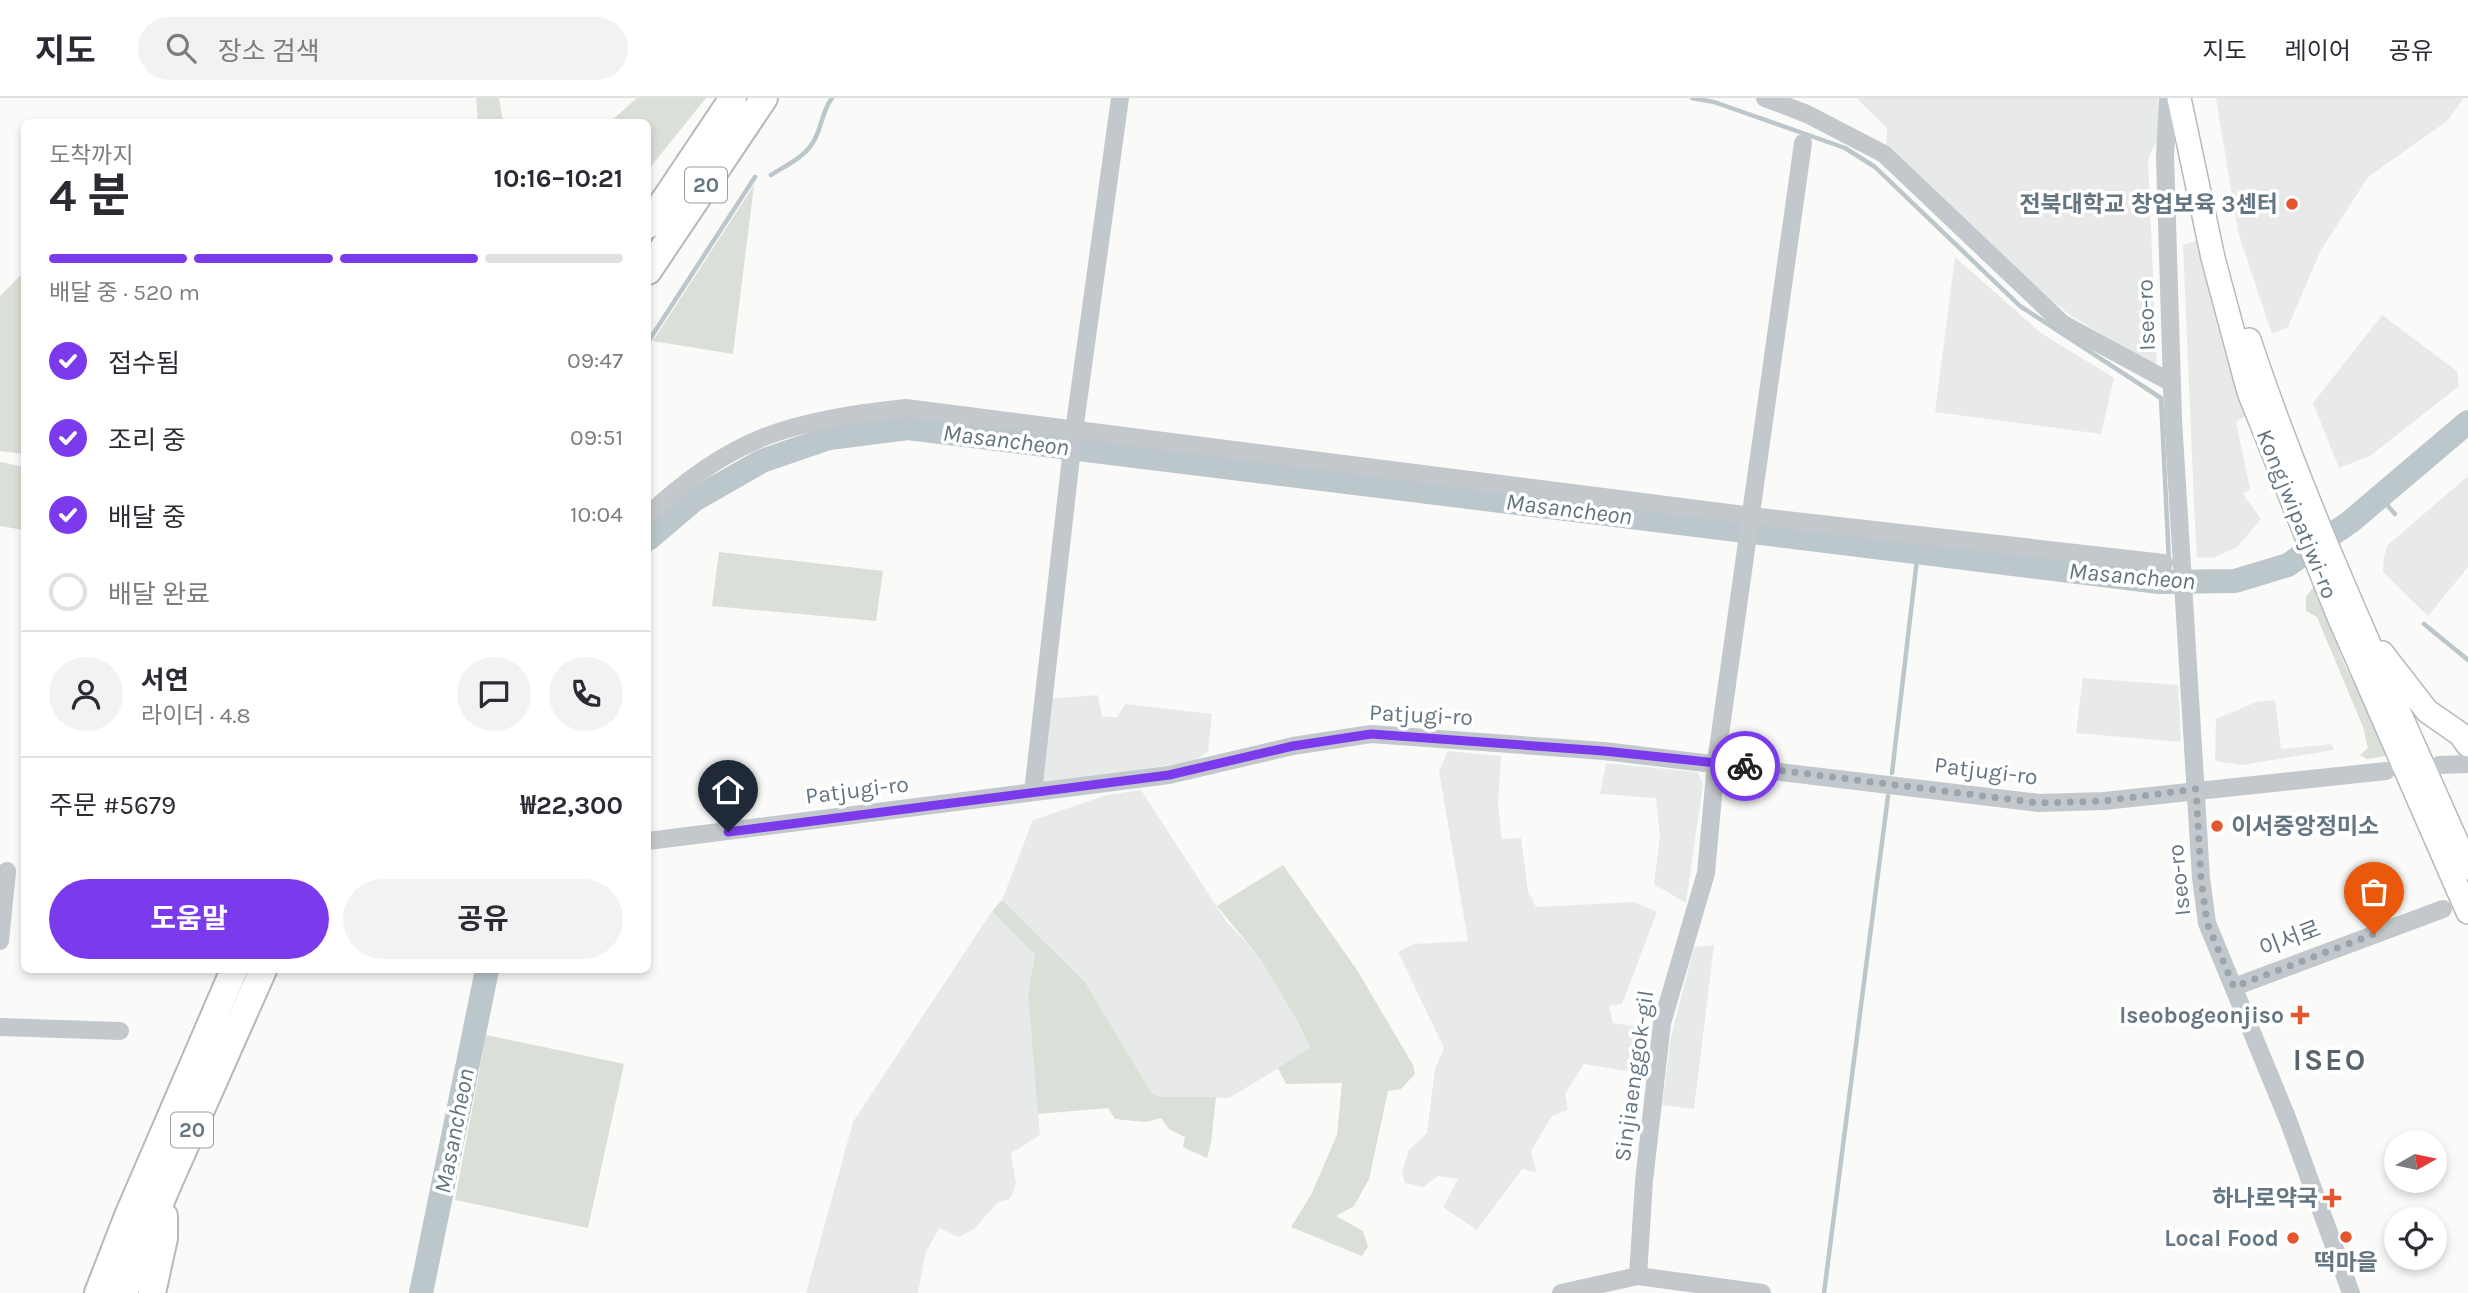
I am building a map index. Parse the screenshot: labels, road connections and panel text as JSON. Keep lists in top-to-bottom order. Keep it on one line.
{"streets":{"highway":["20"],"main road":["Kongjwipatjwi-ro"],"street":["Iseo-ro","Patjugi-ro","이서로","Sinjiaenggok-gil"]},"crossings":[["Iseo-ro","Patjugi-ro"],["Iseo-ro","이서로"],["Patjugi-ro","Sinjiaenggok-gil"]],"districts":["ISEO"],"water":["Masancheon"],"places":{"other":["전북대학교 창업보육 3센터","이서중앙정미소","떡마을","Local Food"],"health":["Iseobogeonjiso","하나로약국"]},"north":"right","page":{"header":"지도","search":"장소 검색","nav":["지도","레이어","공유"],"heading":["4 분","도착까지","10:16–10:21"],"panel":["서연","라이더 · 4.8","주문 #5679","₩22,300"],"bar":"배달 중 · 520 m","list":[["접수됨","09:47"],["조리 중","09:51"],["배달 중","10:04"],"배달 완료"],"buttons":["도움말","공유"]}}
